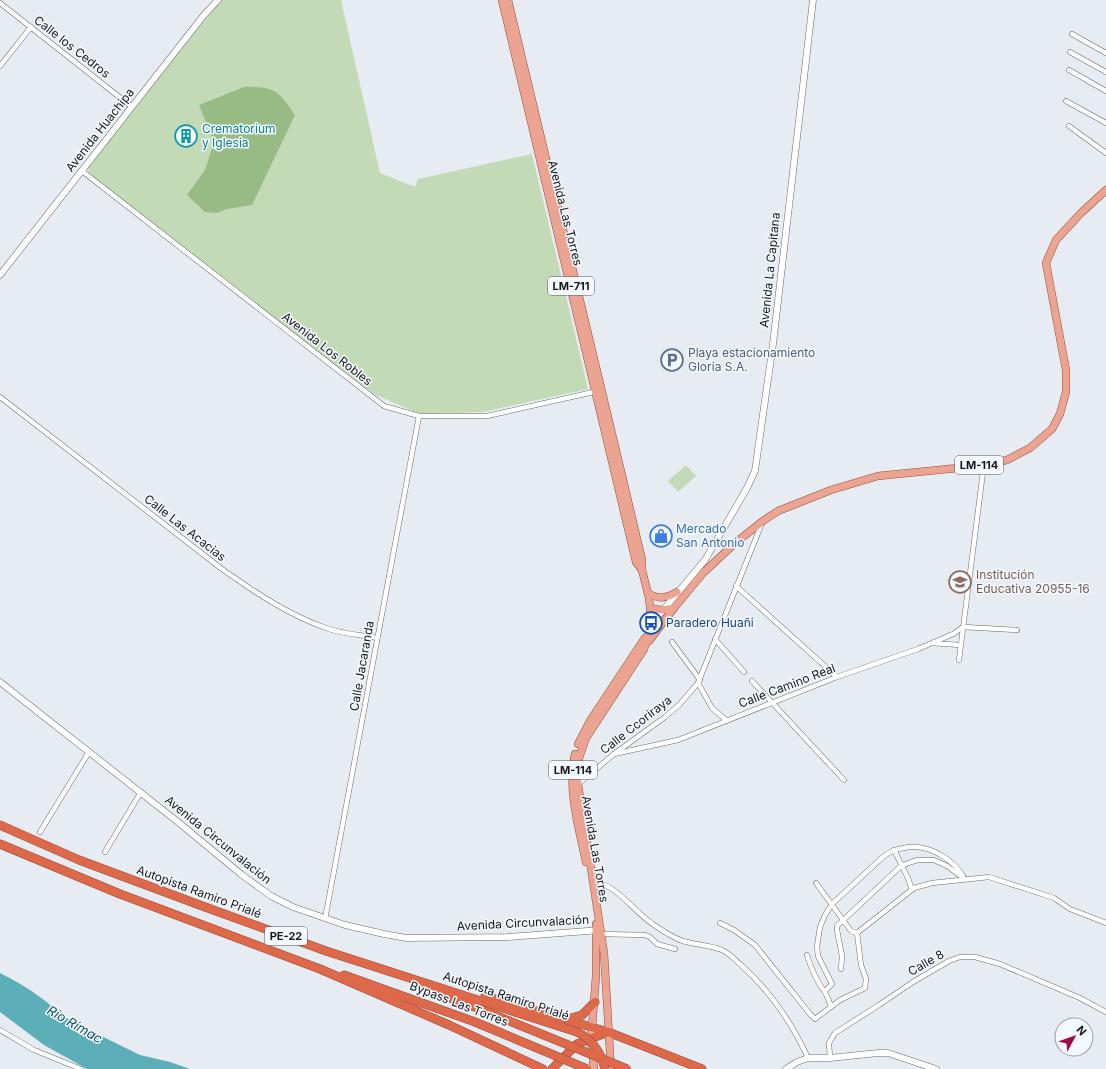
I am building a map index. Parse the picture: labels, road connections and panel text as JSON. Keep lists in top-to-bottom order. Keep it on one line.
{"streets":{"highway":["Autopista Ramiro Prialé","PE-22","Bypass Las Torres"],"main road":["Avenida Las Torres","LM-711","LM-114"],"street":["Calle los Cedros","Avenida Huachipa","Avenida La Capitana","Avenida Los Robles","Calle Las Acacias","Calle Jacaranda","Calle Camino Real","Calle Ccoriraya","Avenida Circunvalación","Calle 8"]},"crossings":[["Calle los Cedros","Avenida Huachipa"],["Avenida Huachipa","Avenida Los Robles"],["Avenida Las Torres","Avenida La Capitana"],["Avenida Las Torres","Avenida Los Robles"],["Avenida Las Torres","LM-114"],["Avenida Las Torres","Calle Ccoriraya"],["Avenida Las Torres","Avenida Circunvalación"],["Avenida Los Robles","Calle Jacaranda"],["LM-114","Calle Ccoriraya"],["Calle Las Acacias","Calle Jacaranda"],["Calle Jacaranda","Avenida Circunvalación"],["Calle Camino Real","Calle Ccoriraya"],["Autopista Ramiro Prialé","Bypass Las Torres"],["PE-22","Bypass Las Torres"]],"water":["Río Rímac"],"places":{"building":["Crematorium y Iglesia"],"parking":["Playa estacionamiento Gloria S.A."],"shop":["Mercado San Antonio"],"school or university":["Institución Educativa 20955-16"],"bus stop":["Paradero Huañi"]},"north":"top right"}
